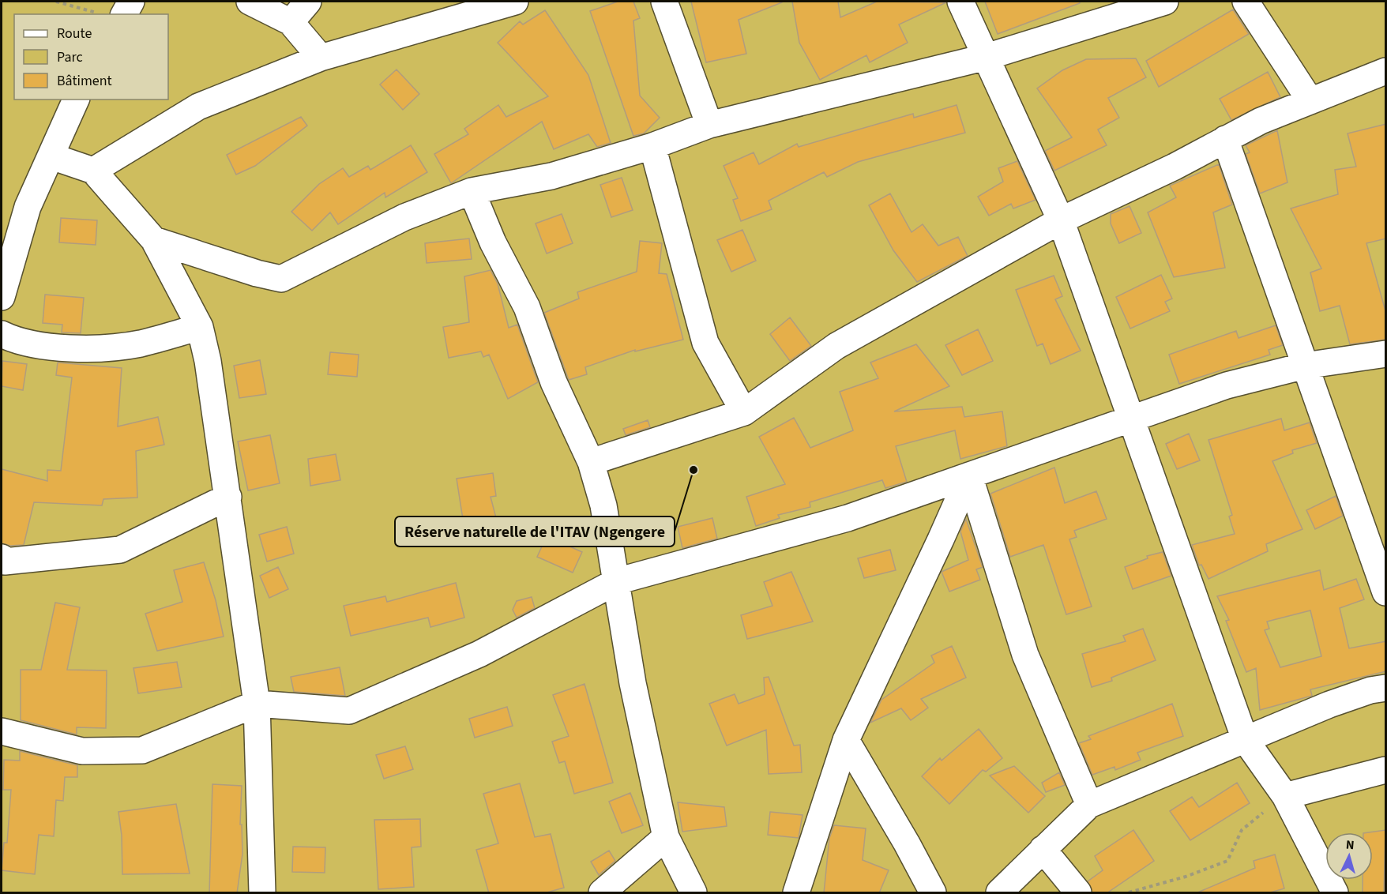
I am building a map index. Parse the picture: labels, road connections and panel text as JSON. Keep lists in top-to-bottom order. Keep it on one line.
{"places":["Réserve naturelle de l'ITAV (Ngengere"],"legend":["Route","Parc","Bâtiment"],"north":"top"}
